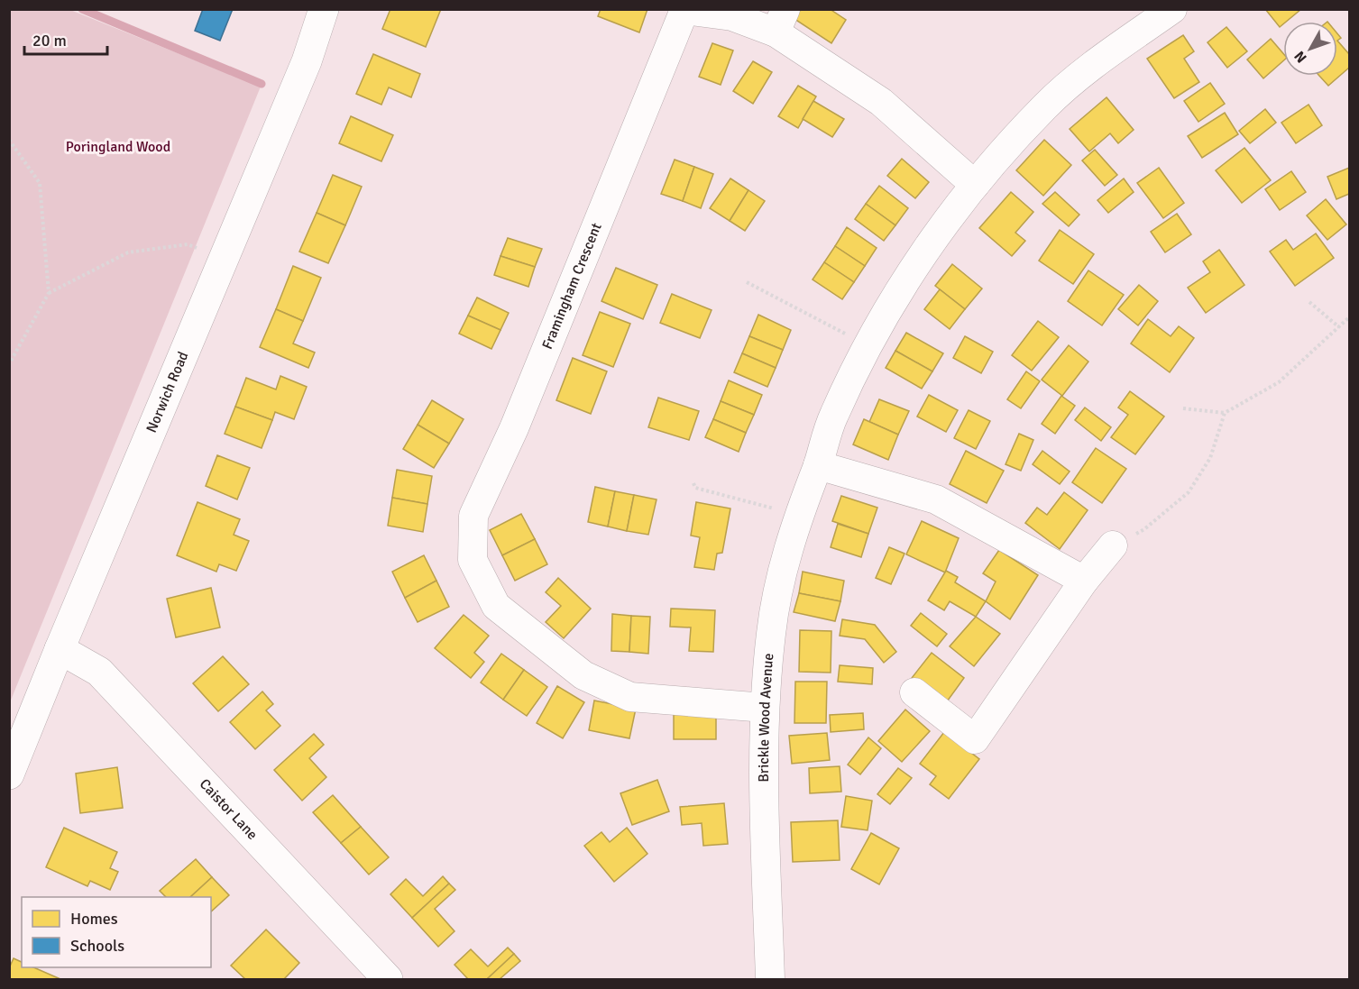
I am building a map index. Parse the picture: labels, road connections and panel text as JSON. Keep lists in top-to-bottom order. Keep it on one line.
{"streets":{"main road":["Norwich Road","Caistor Lane"],"street":["Framingham Crescent","Brickle Wood Avenue"]},"crossings":[["Framingham Crescent","Brickle Wood Avenue"],["Norwich Road","Caistor Lane"]],"parks":["Poringland Wood"],"legend":["Homes","Schools"],"scale_bar":"20 m","north":"bottom left"}
